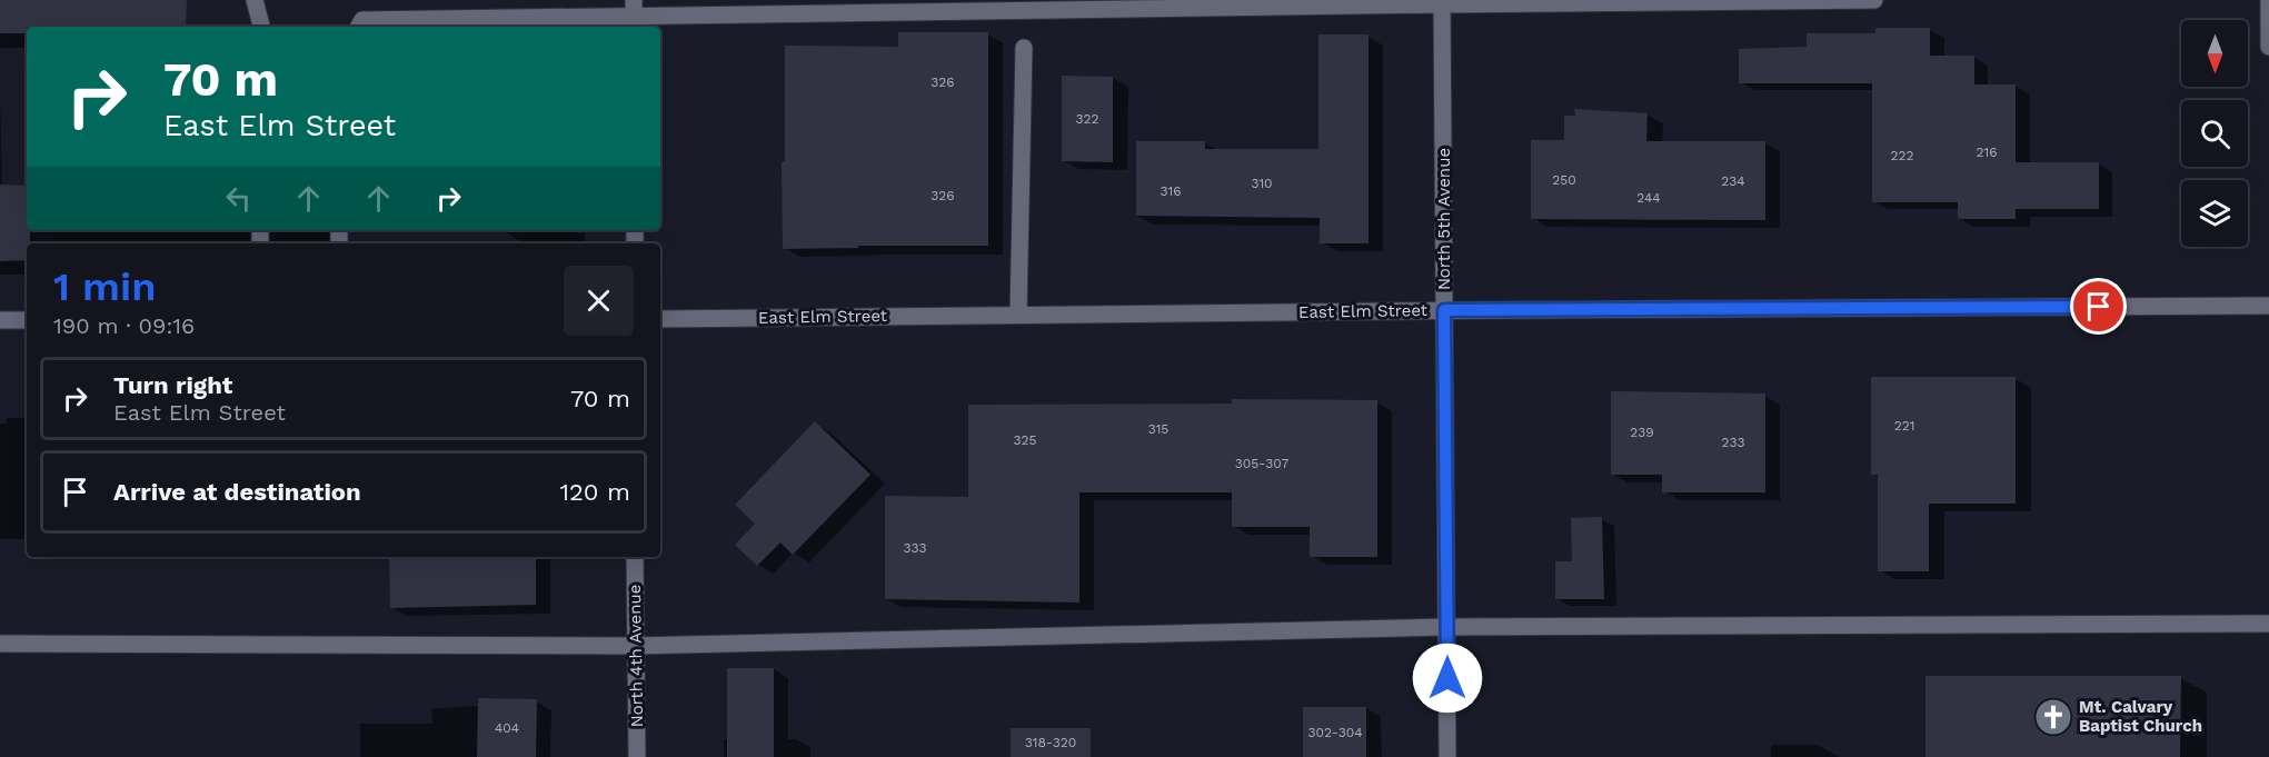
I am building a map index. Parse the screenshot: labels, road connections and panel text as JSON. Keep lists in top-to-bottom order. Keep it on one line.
{"streets":{"street":["North 5th Avenue","East Elm Street","North 4th Avenue"]},"crossings":[["North 5th Avenue","East Elm Street"]],"places":{"church":["Mt. Calvary Baptist Church"]},"house_numbers":["326","322","216","222","250","234","310","316","326","244","221","315","239","325","233","305-307","333","404","302-304","318-320"],"north":"bottom","page":{"turn":["70 m","East Elm Street"],"heading":["1 min","190 m · 09:16"],"list":[{"name":"Turn right","note":"East Elm Street","value":"70 m"},{"name":"Arrive at destination","value":"120 m"}]}}
